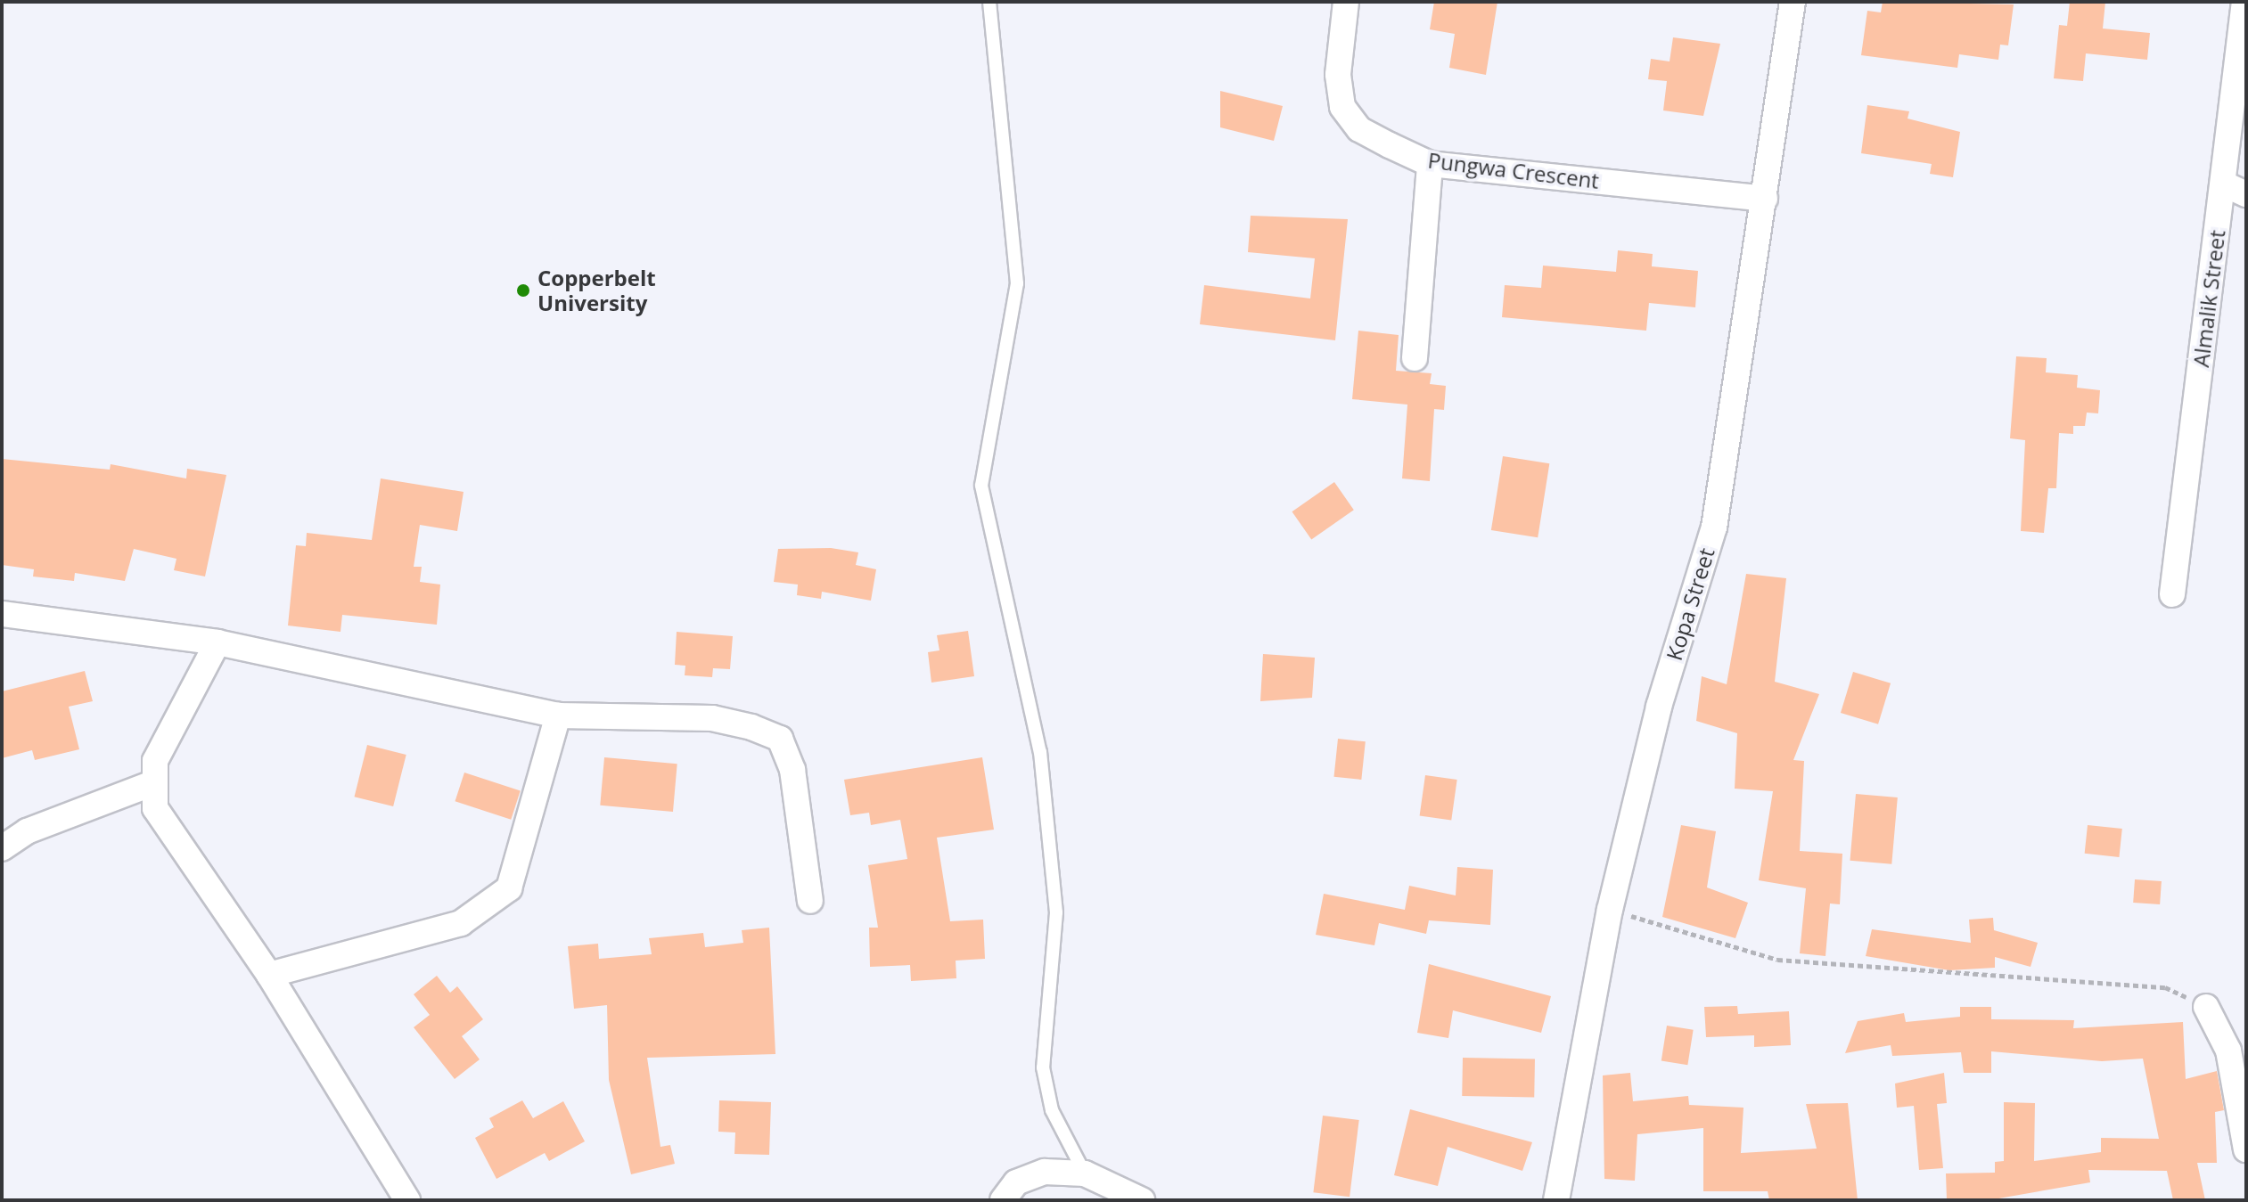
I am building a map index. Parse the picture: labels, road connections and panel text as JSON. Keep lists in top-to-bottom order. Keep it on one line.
{"streets":{"street":["Pungwa Crescent","Almalik Street","Kopa Street"]},"crossings":[["Pungwa Crescent","Kopa Street"]],"places":["Copperbelt University"]}
